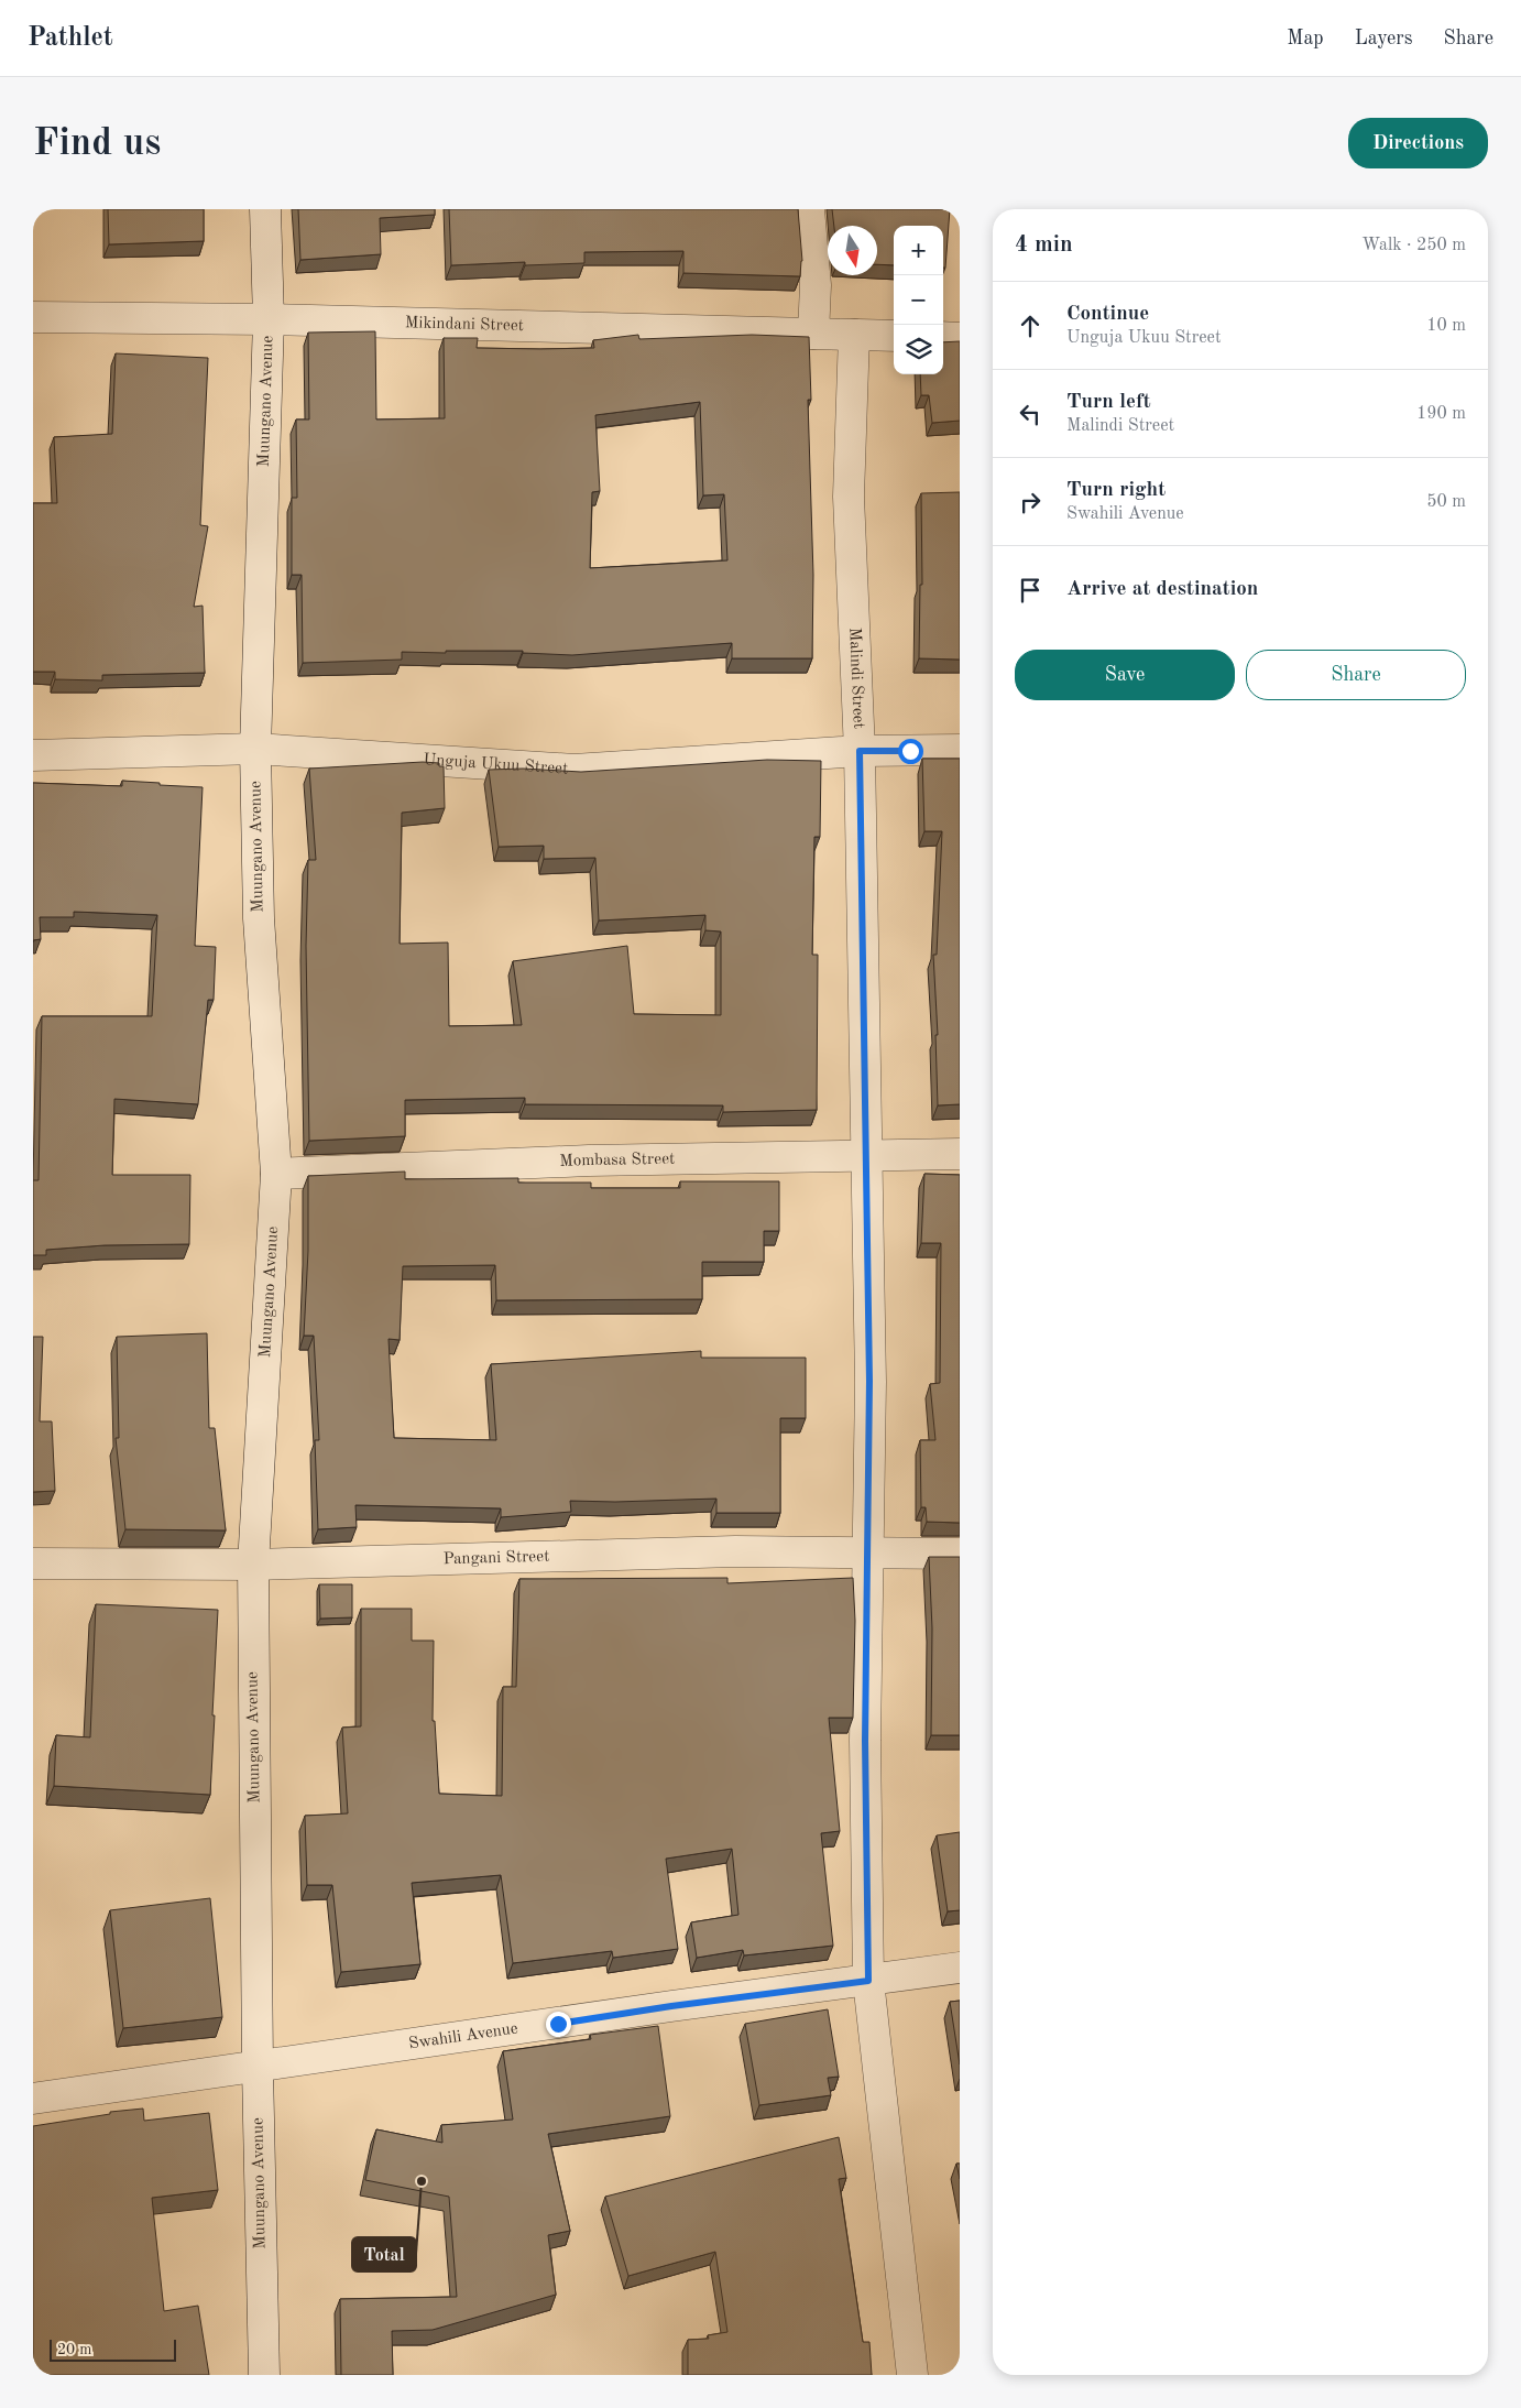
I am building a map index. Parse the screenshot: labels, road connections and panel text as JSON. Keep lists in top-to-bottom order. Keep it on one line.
{"streets":{"street":["Mikindani Street","Muungano Avenue","Malindi Street","Unguja Ukuu Street","Mombasa Street","Pangani Street","Swahili Avenue"]},"crossings":[["Mikindani Street","Muungano Avenue"],["Mikindani Street","Malindi Street"],["Muungano Avenue","Unguja Ukuu Street"],["Muungano Avenue","Mombasa Street"],["Muungano Avenue","Pangani Street"],["Muungano Avenue","Swahili Avenue"],["Malindi Street","Unguja Ukuu Street"],["Malindi Street","Mombasa Street"],["Malindi Street","Pangani Street"],["Malindi Street","Swahili Avenue"]],"places":["Total"],"scale_bar":"20 m","north":"bottom","page":{"header":"Pathlet","nav":["Map","Layers","Share"],"buttons":["Directions",["Save","Share"]],"title":"Find us","heading":["4 min","Walk · 250 m"],"map_buttons":["+","−"],"list":[["Continue","Unguja Ukuu Street","10 m"],["Turn left","Malindi Street","190 m"],["Turn right","Swahili Avenue","50 m"],"Arrive at destination"],"scale":"20 m"}}
